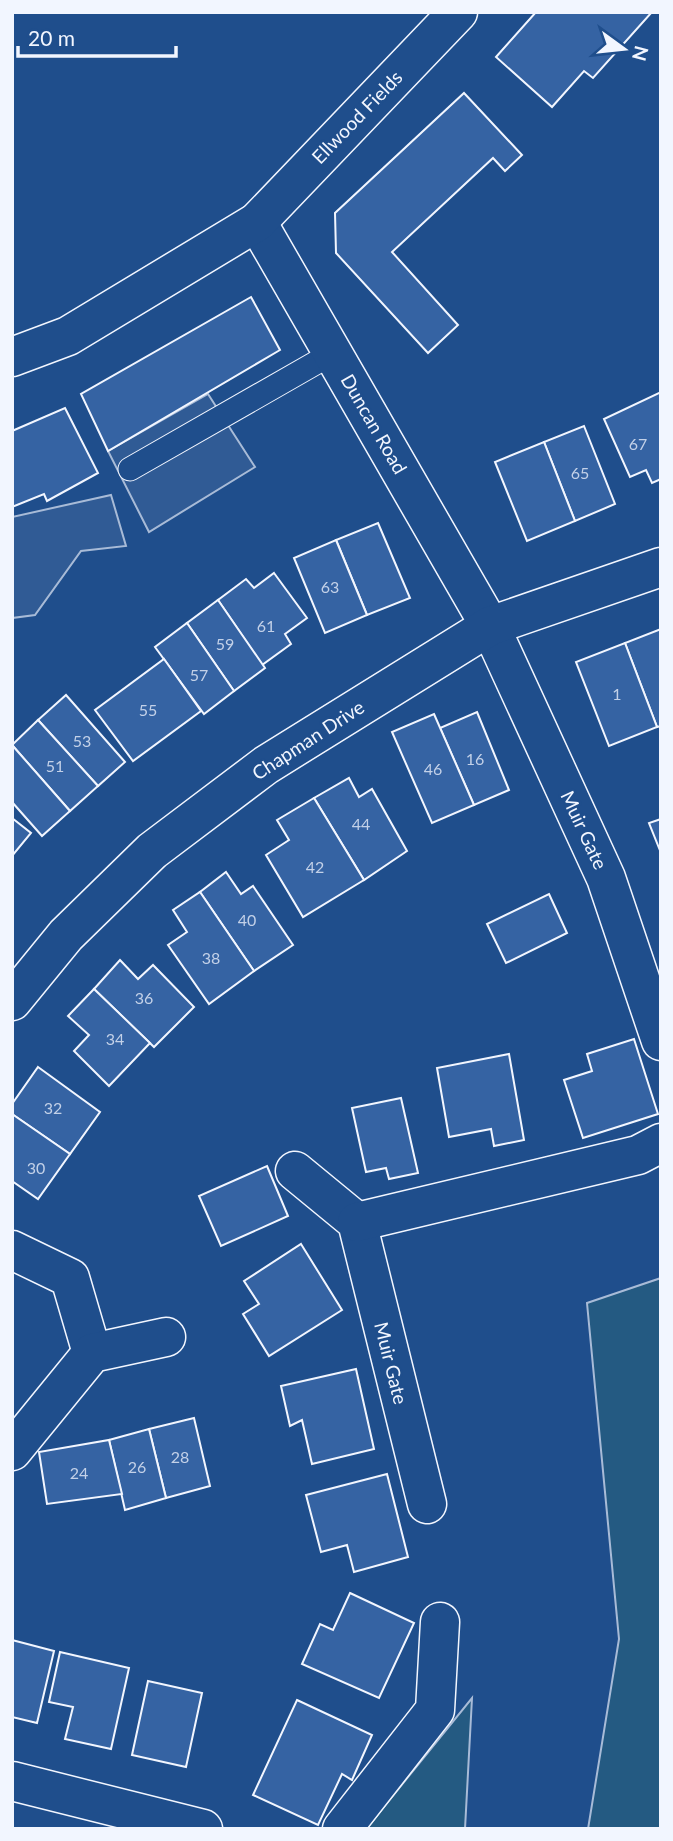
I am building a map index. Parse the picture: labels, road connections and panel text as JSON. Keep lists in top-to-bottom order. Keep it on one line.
{"streets":{"street":["Ellwood Fields","Duncan Road","Chapman Drive","Muir Gate"]},"crossings":[["Ellwood Fields","Duncan Road"],["Duncan Road","Chapman Drive"],["Duncan Road","Muir Gate"],["Chapman Drive","Muir Gate"]],"house_numbers":["67","65","63","61","59","57","1","55","53","16","51","46","44","42","40","38","36","34","32","30","28","26","24"],"scale_bar":"20 m","north":"right"}
